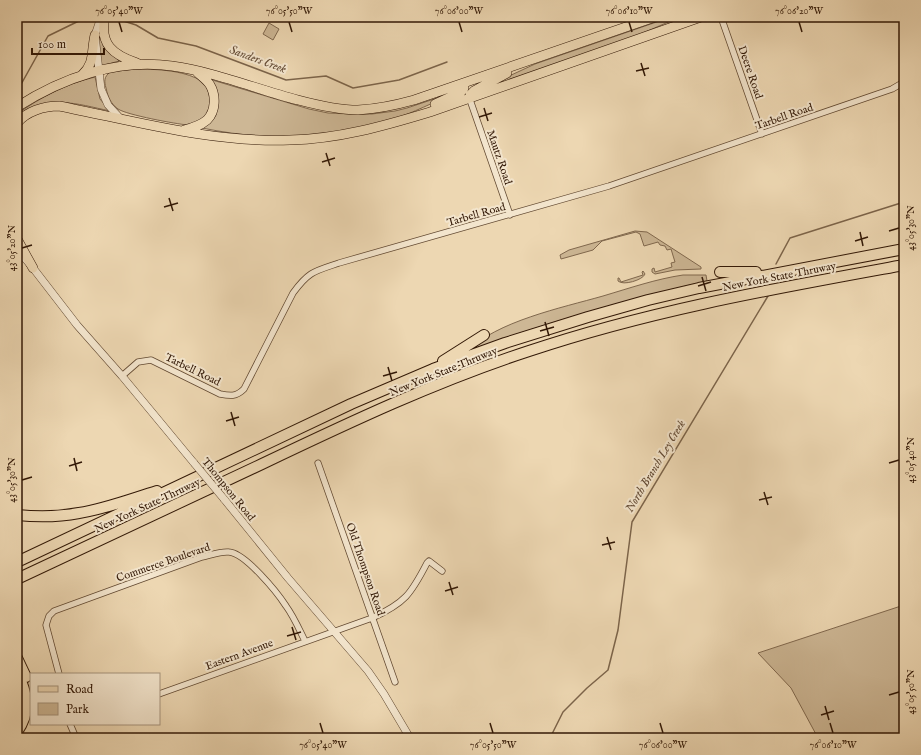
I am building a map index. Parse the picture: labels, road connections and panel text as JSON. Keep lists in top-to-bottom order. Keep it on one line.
{"streets":{"highway":["New York State Thruway"],"street":["Deere Road","Tarbell Road","Mautz Road","Thompson Road","Commerce Boulevard","Old Thompson Road","Eastern Avenue"]},"crossings":[["Deere Road","Tarbell Road"],["Tarbell Road","Mautz Road"],["Tarbell Road","Thompson Road"],["Thompson Road","Eastern Avenue"],["Commerce Boulevard","Eastern Avenue"],["Old Thompson Road","Eastern Avenue"]],"water":["Sanders Creek","North Branch Ley Creek"],"legend":["Road","Park"],"scale_bar":"100 m","coordinates":["76°05'40\"W","76°05'50\"W","76°06'00\"W","76°06'10\"W","76°06'20\"W","43°05'30\"N","43°05'20\"N","43°05'40\"N","43°05'50\"N"]}
